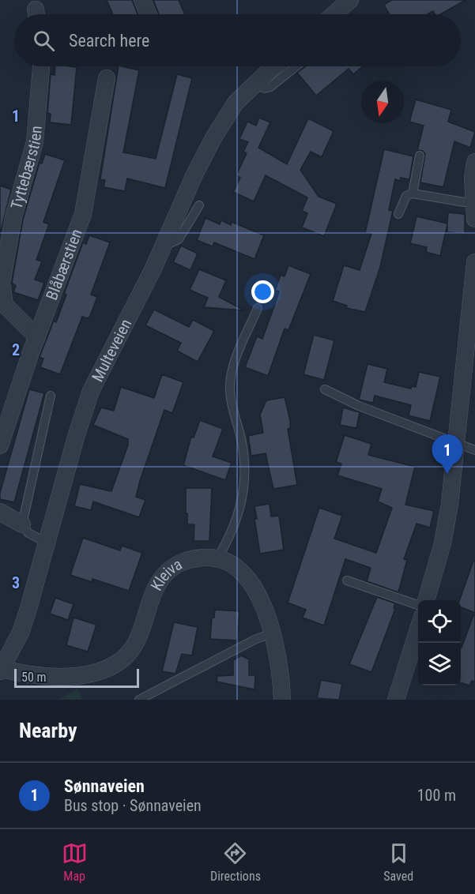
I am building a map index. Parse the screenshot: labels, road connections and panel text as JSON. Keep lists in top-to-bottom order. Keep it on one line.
{"streets":{"street":["Tyttebærstien","Blåbærstien","Multeveien","Kleiva"]},"crossings":[["Tyttebærstien","Blåbærstien"],["Multeveien","Kleiva"]],"scale_bar":"50 m","north":"bottom","page":{"search":"Search here","pins":"1","scale":"50 m","heading":"Nearby","list":[{"mark":"1","name":"Sønnaveien","note":"Bus stop · Sønnaveien","value":"100 m"}],"nav":["Map","Directions","Saved"]},"grid":{"rows":["1","2","3"]}}
